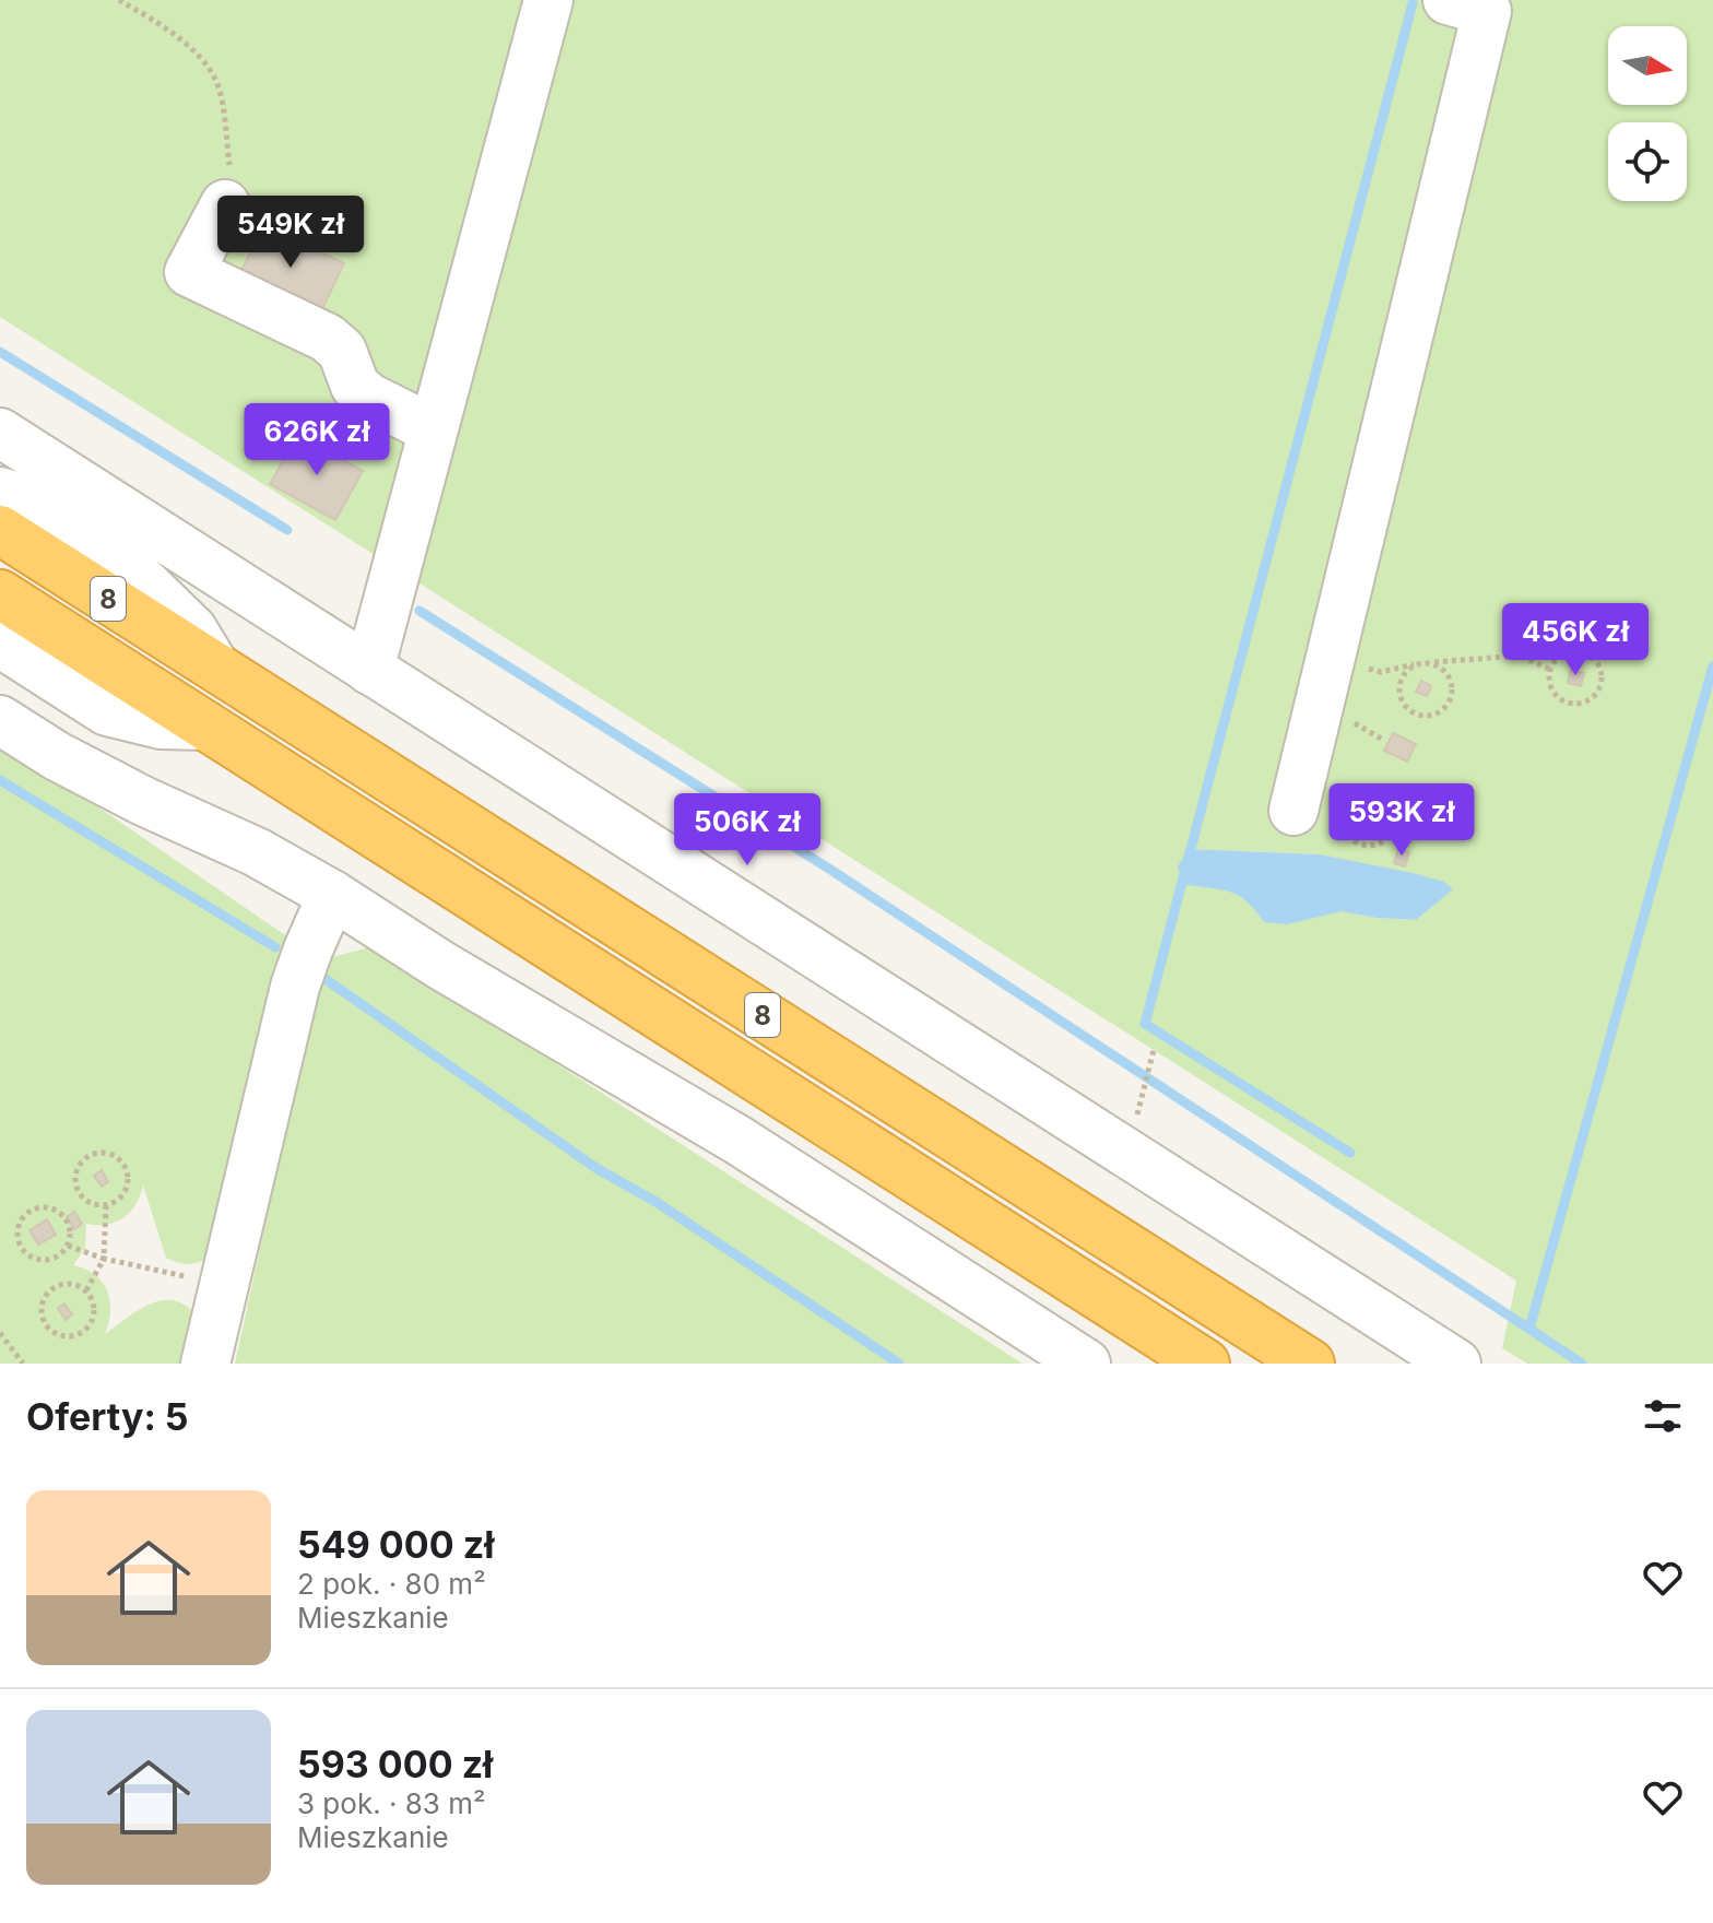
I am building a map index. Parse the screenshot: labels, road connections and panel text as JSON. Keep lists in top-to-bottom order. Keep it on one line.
{"streets":{"highway":["8"]},"north":"right","page":{"price":["549K zł","626K zł","456K zł","593K zł","506K zł"],"heading":"Oferty: 5","list":[{"name":"549 000 zł","note":"2 pok. · 80 m² · Mieszkanie"},{"name":"593 000 zł","note":"3 pok. · 83 m² · Mieszkanie"}]}}
